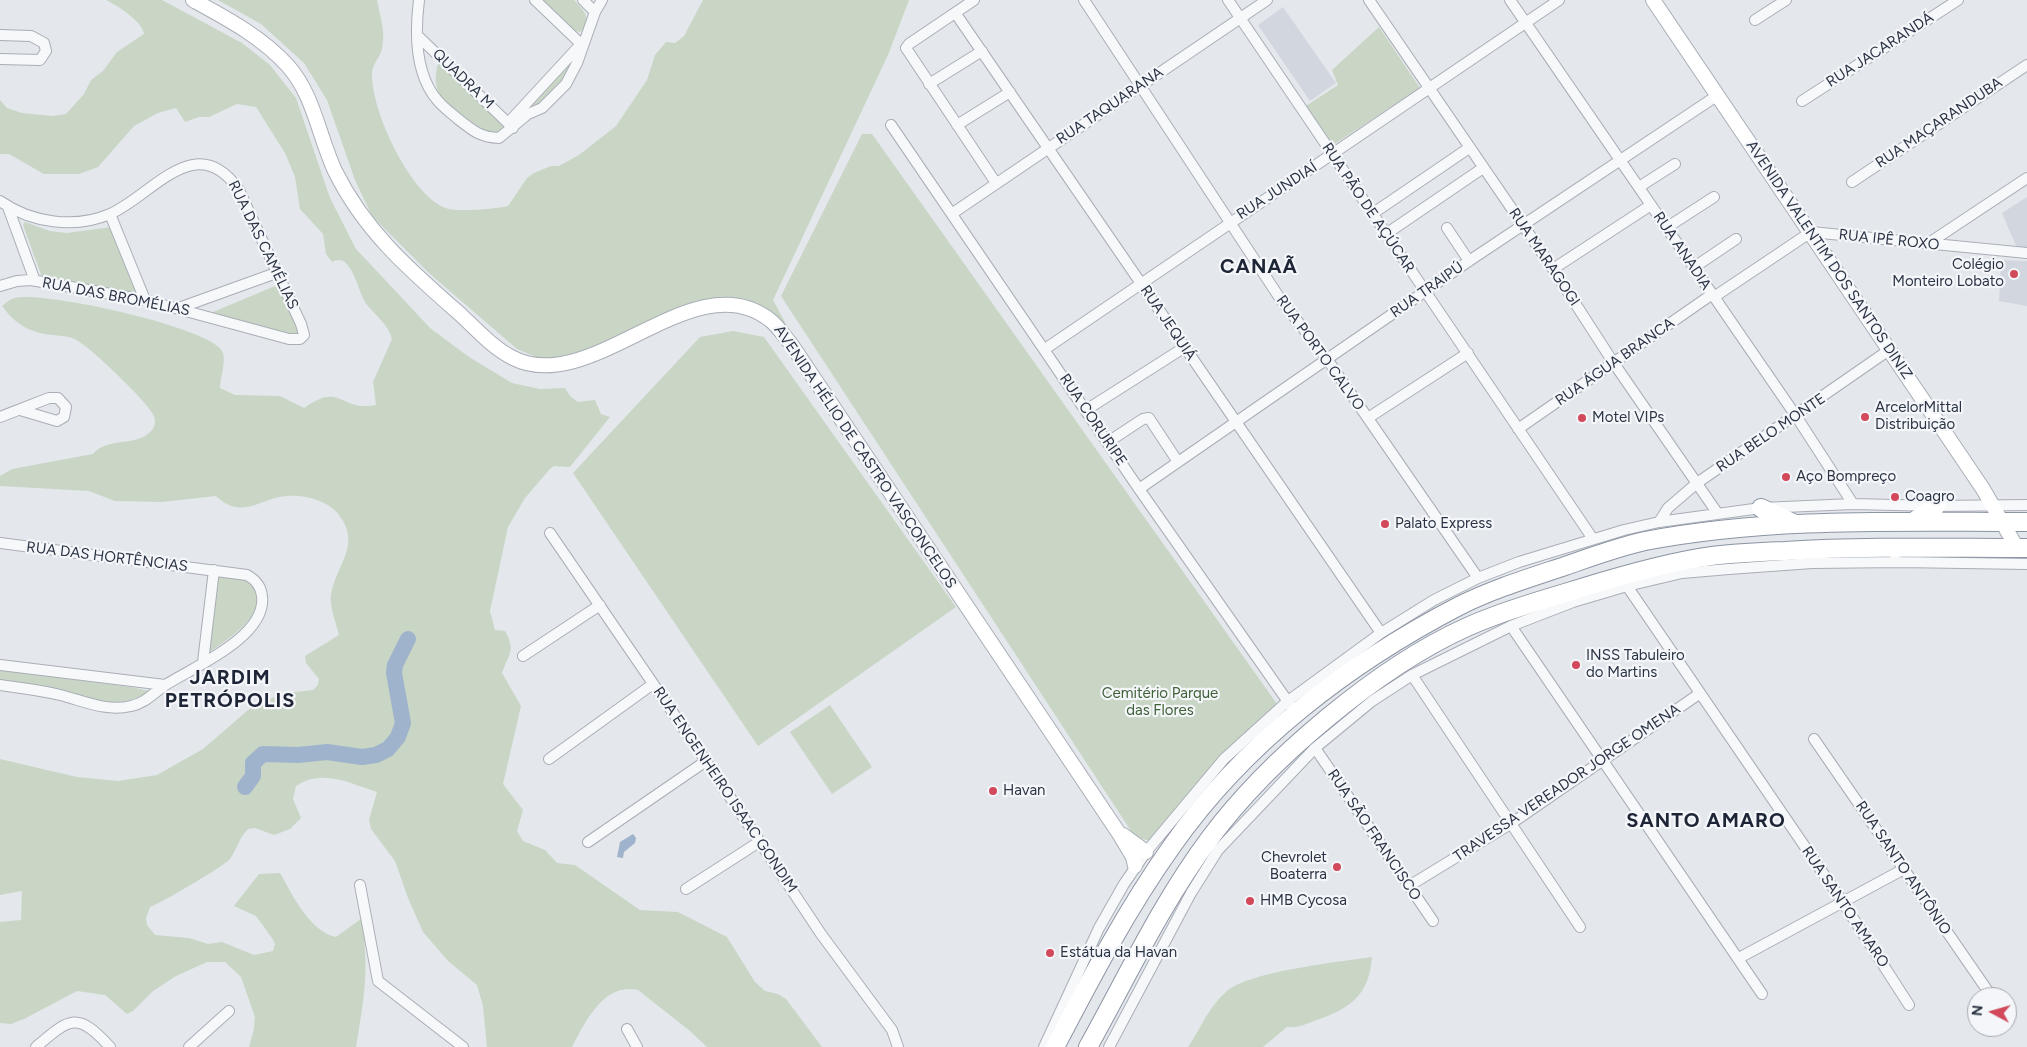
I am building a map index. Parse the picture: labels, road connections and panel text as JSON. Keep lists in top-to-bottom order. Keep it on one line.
{"streets":{"street":["RUA JACARANDÁ","QUADRA M","RUA TAQUARANA","RUA MAÇARANDUBA","RUA JUNDIAÍ","RUA PÃO DE AÇÚCAR","RUA IPÊ ROXO","RUA DAS CAMÉLIAS","RUA ANADIA","RUA MARAGOGI","AVENIDA VALENTIM DOS SANTOS DINIZ","RUA TRAIPÚ","RUA DAS BROMÉLIAS","RUA JEQUIÁ","RUA PORTO CALVO","RUA ÁGUA BRANCA","RUA CORURIPE","RUA BELO MONTE","AVENIDA HÉLIO DE CASTRO VASCONCELOS","RUA DAS HORTÊNCIAS","TRAVESSA VEREADOR JORGE OMENA","RUA ENGENHEIRO ISAAC GONDIM","RUA SÃO FRANCISCO","RUA SANTO ANTÔNIO","RUA SANTO AMARO"]},"crossings":[["RUA TAQUARANA","RUA PÃO DE AÇÚCAR"],["RUA TAQUARANA","RUA JEQUIÁ"],["RUA TAQUARANA","RUA PORTO CALVO"],["RUA TAQUARANA","RUA CORURIPE"],["RUA JUNDIAÍ","RUA PÃO DE AÇÚCAR"],["RUA JUNDIAÍ","RUA ANADIA"],["RUA JUNDIAÍ","RUA MARAGOGI"],["RUA JUNDIAÍ","RUA JEQUIÁ"],["RUA JUNDIAÍ","RUA PORTO CALVO"],["RUA JUNDIAÍ","RUA CORURIPE"],["RUA PÃO DE AÇÚCAR","RUA TRAIPÚ"],["RUA PÃO DE AÇÚCAR","RUA ÁGUA BRANCA"],["RUA IPÊ ROXO","AVENIDA VALENTIM DOS SANTOS DINIZ"],["RUA IPÊ ROXO","RUA ÁGUA BRANCA"],["RUA DAS CAMÉLIAS","RUA DAS BROMÉLIAS"],["RUA ANADIA","RUA TRAIPÚ"],["RUA ANADIA","RUA ÁGUA BRANCA"],["RUA ANADIA","RUA BELO MONTE"],["RUA MARAGOGI","RUA TRAIPÚ"],["RUA MARAGOGI","RUA ÁGUA BRANCA"],["RUA MARAGOGI","RUA BELO MONTE"],["AVENIDA VALENTIM DOS SANTOS DINIZ","RUA TRAIPÚ"],["AVENIDA VALENTIM DOS SANTOS DINIZ","RUA ÁGUA BRANCA"],["AVENIDA VALENTIM DOS SANTOS DINIZ","RUA BELO MONTE"],["RUA TRAIPÚ","RUA JEQUIÁ"],["RUA TRAIPÚ","RUA PORTO CALVO"],["RUA TRAIPÚ","RUA CORURIPE"],["TRAVESSA VEREADOR JORGE OMENA","RUA SÃO FRANCISCO"],["TRAVESSA VEREADOR JORGE OMENA","RUA SANTO AMARO"]],"districts":["CANAÃ","JARDIM PETRÓPOLIS","SANTO AMARO"],"parks":["Cemitério Parque das Flores"],"places":["Colégio Monteiro Lobato","ArcelorMittal Distribuição","Motel VIPs","Aço Bompreço","Coagro","Palato Express","INSS Tabuleiro do Martins","Havan","Chevrolet Boaterra","HMB Cycosa","Estátua da Havan"],"north":"left"}
